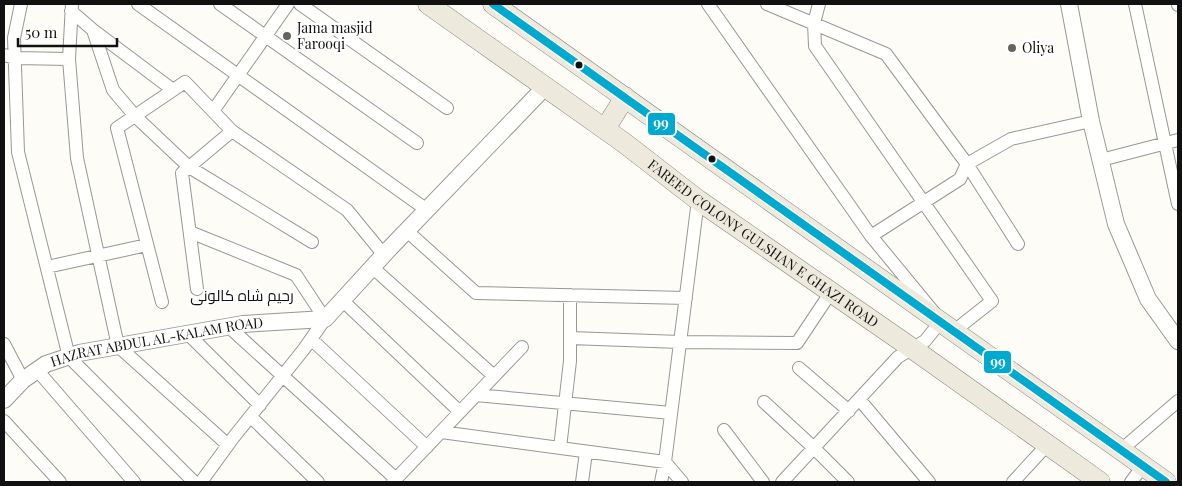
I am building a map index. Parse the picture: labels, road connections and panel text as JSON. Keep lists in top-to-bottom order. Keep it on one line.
{"streets":{"main road":["FAREED COLONY GULSHAN E GHAZI ROAD"],"street":["HAZRAT ABDUL AL-KALAM ROAD"]},"districts":["رحیم شاہ کالونی"],"places":["Jama masjid Farooqi","Oliya"],"lines":["transit line 99"],"scale_bar":"50 m"}
